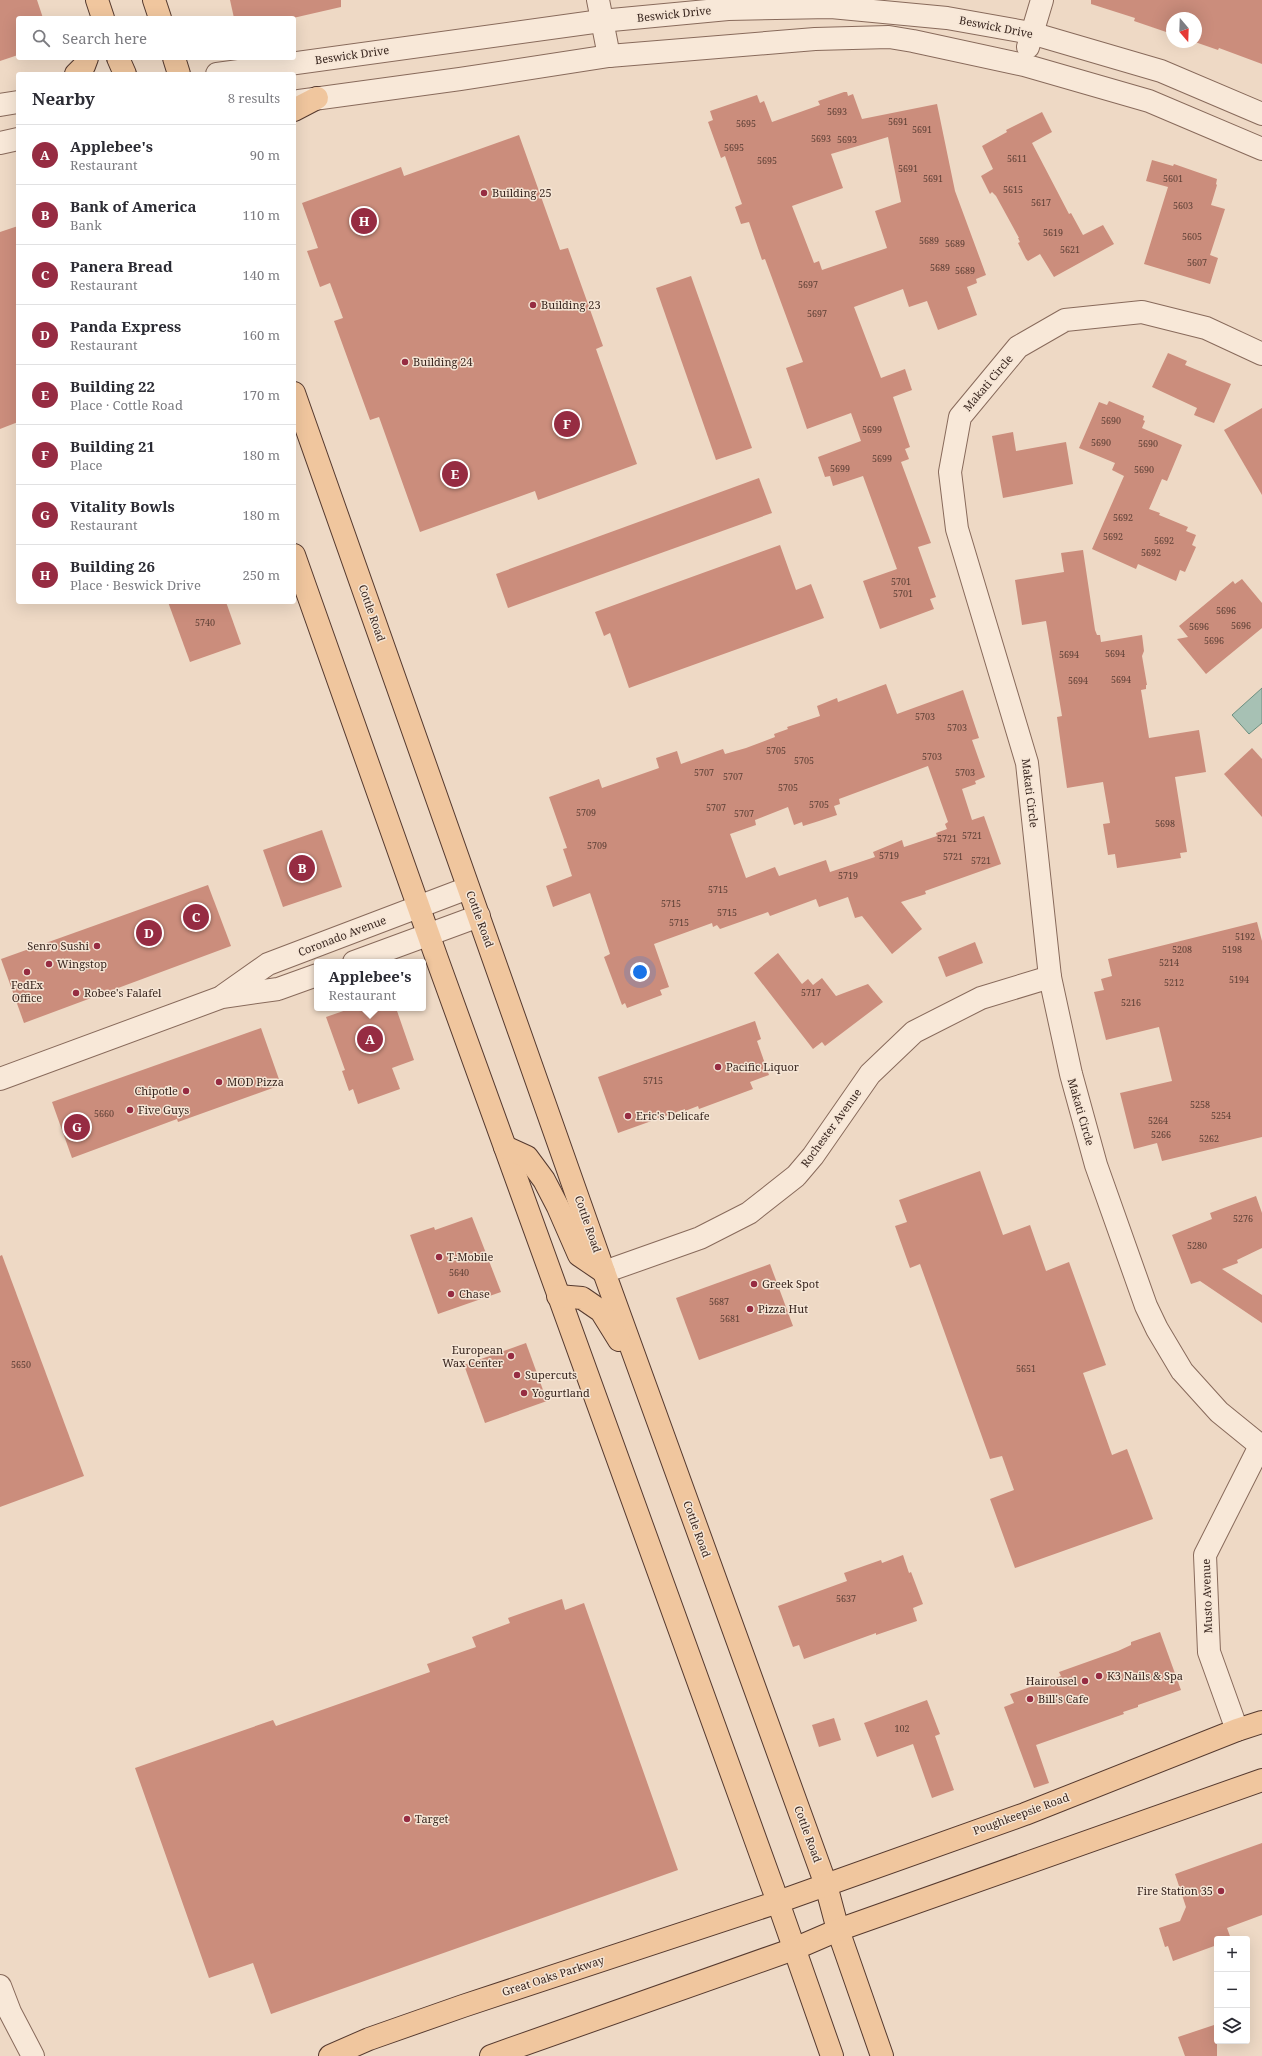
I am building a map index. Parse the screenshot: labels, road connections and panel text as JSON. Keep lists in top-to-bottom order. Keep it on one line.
{"streets":{"main road":["Cottle Road","Poughkeepsie Road","Great Oaks Parkway"],"street":["Beswick Drive","Makati Circle","Coronado Avenue","Rochester Avenue","Musto Avenue"]},"crossings":[["Makati Circle","Rochester Avenue"],["Makati Circle","Musto Avenue"],["Cottle Road","Coronado Avenue"],["Cottle Road","Rochester Avenue"],["Cottle Road","Poughkeepsie Road"],["Musto Avenue","Poughkeepsie Road"],["Poughkeepsie Road","Great Oaks Parkway"]],"places":["Building 25","Building 23","Building 24","Senro Sushi","Wingstop","FedEx Office","Robee's Falafel","Pacific Liquor","MOD Pizza","Chipotle","Five Guys","Eric's Delicafe","T-Mobile","Greek Spot","Chase","Pizza Hut","European Wax Center","Supercuts","Yogurtland","K3 Nails & Spa","Hairousel","Bill's Cafe","Target","Fire Station 35"],"house_numbers":["5693","5691","5695","5691","5693","5693","5695","5611","5695","5691","5691","5601","5615","5617","5603","5619","5605","5689","5689","5621","5607","5689","5689","5697","5697","5690","5699","5690","5690","5699","5699","5690","5692","5692","5692","5692","5701","5701","5696","5740","5696","5696","5696","5694","5694","5694","5694","5703","5703","5705","5703","5705","5707","5703","5707","5705","5705","5707","5709","5707","5698","5721","5721","5709","5719","5721","5721","5719","5715","5715","5715","5715","5192","5208","5198","5214","5194","5212","5717","5216","5715","5258","5660","5254","5264","5266","5262","5276","5280","5640","5687","5681","5650","5651","5637","102"],"north":"bottom","page":{"search":"Search here","heading":["Nearby","8 results"],"list":[{"mark":"A","name":"Applebee's","note":"Restaurant","value":"90 m"},{"mark":"B","name":"Bank of America","note":"Bank","value":"110 m"},{"mark":"C","name":"Panera Bread","note":"Restaurant","value":"140 m"},{"mark":"D","name":"Panda Express","note":"Restaurant","value":"160 m"},{"mark":"E","name":"Building 22","note":"Place · Cottle Road","value":"170 m"},{"mark":"F","name":"Building 21","note":"Place","value":"180 m"},{"mark":"G","name":"Vitality Bowls","note":"Restaurant","value":"180 m"},{"mark":"H","name":"Building 26","note":"Place · Beswick Drive","value":"250 m"}],"pins":["H","F","E","B","C","D","A","G"],"popup":["Applebee's","Restaurant"],"map_buttons":["+","−"]}}
